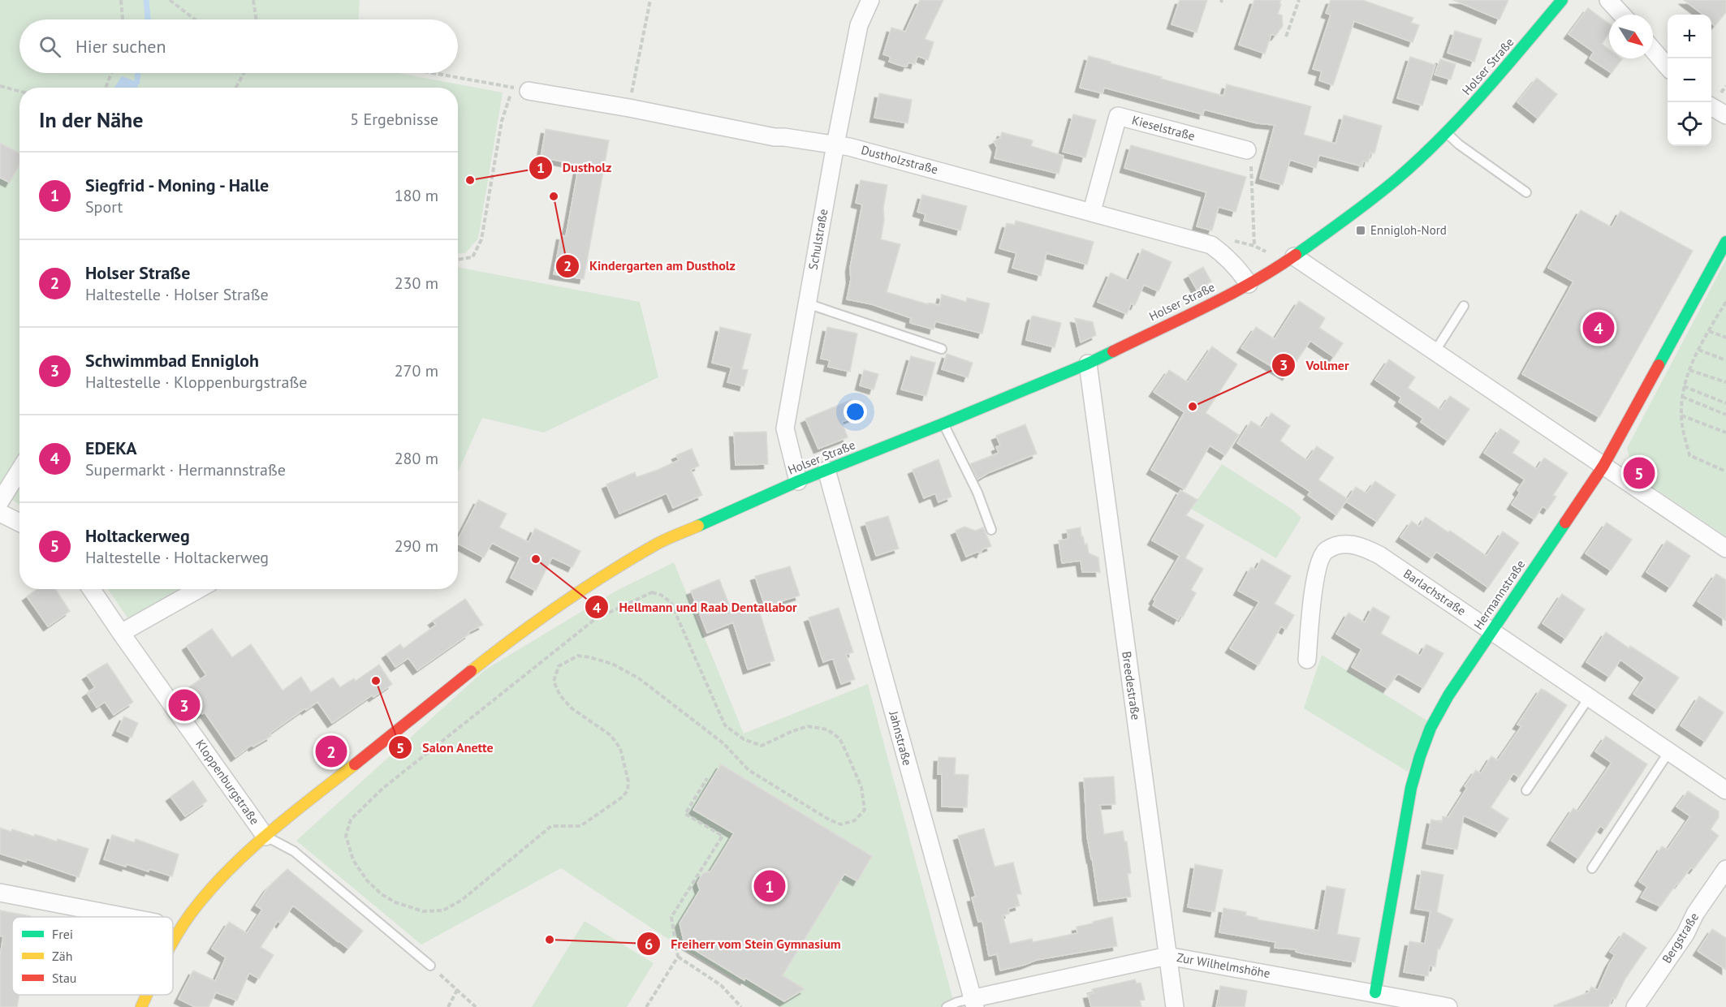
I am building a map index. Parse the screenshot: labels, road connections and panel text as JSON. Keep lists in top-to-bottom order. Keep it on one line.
{"streets":{"main road":["Holser Straße","Hermannstraße"],"street":["Kieselstraße","Dustholzstraße","Schulstraße","Barlachstraße","Breedestraße","Jahnstraße","Kloppenburgstraße","Bergstraße","Zur Wilhelmshöhe"]},"crossings":[["Holser Straße","Dustholzstraße"],["Holser Straße","Schulstraße"],["Holser Straße","Breedestraße"],["Holser Straße","Jahnstraße"],["Holser Straße","Kloppenburgstraße"],["Kieselstraße","Dustholzstraße"],["Dustholzstraße","Schulstraße"],["Barlachstraße","Hermannstraße"],["Hermannstraße","Zur Wilhelmshöhe"],["Breedestraße","Zur Wilhelmshöhe"],["Jahnstraße","Zur Wilhelmshöhe"]],"places":{"other":["Dustholz","Kindergarten am Dustholz","Vollmer","Hellmann und Raab Dentallabor","Salon Anette","Freiherr vom Stein Gymnasium"],"transit":["Ennigloh-Nord"]},"legend":["Frei","Zäh","Stau"],"north":"bottom right","page":{"map_buttons":["+","−"],"search":"Hier suchen","heading":["In der Nähe","5 Ergebnisse"],"list":[{"mark":"1","name":"Siegfrid - Moning - Halle","note":"Sport","value":"180 m"},{"mark":"2","name":"Holser Straße","note":"Haltestelle · Holser Straße","value":"230 m"},{"mark":"3","name":"Schwimmbad Ennigloh","note":"Haltestelle · Kloppenburgstraße","value":"270 m"},{"mark":"4","name":"EDEKA","note":"Supermarkt · Hermannstraße","value":"280 m"},{"mark":"5","name":"Holtackerweg","note":"Haltestelle · Holtackerweg","value":"290 m"}],"pins":["4","5","3","2","1"]}}
